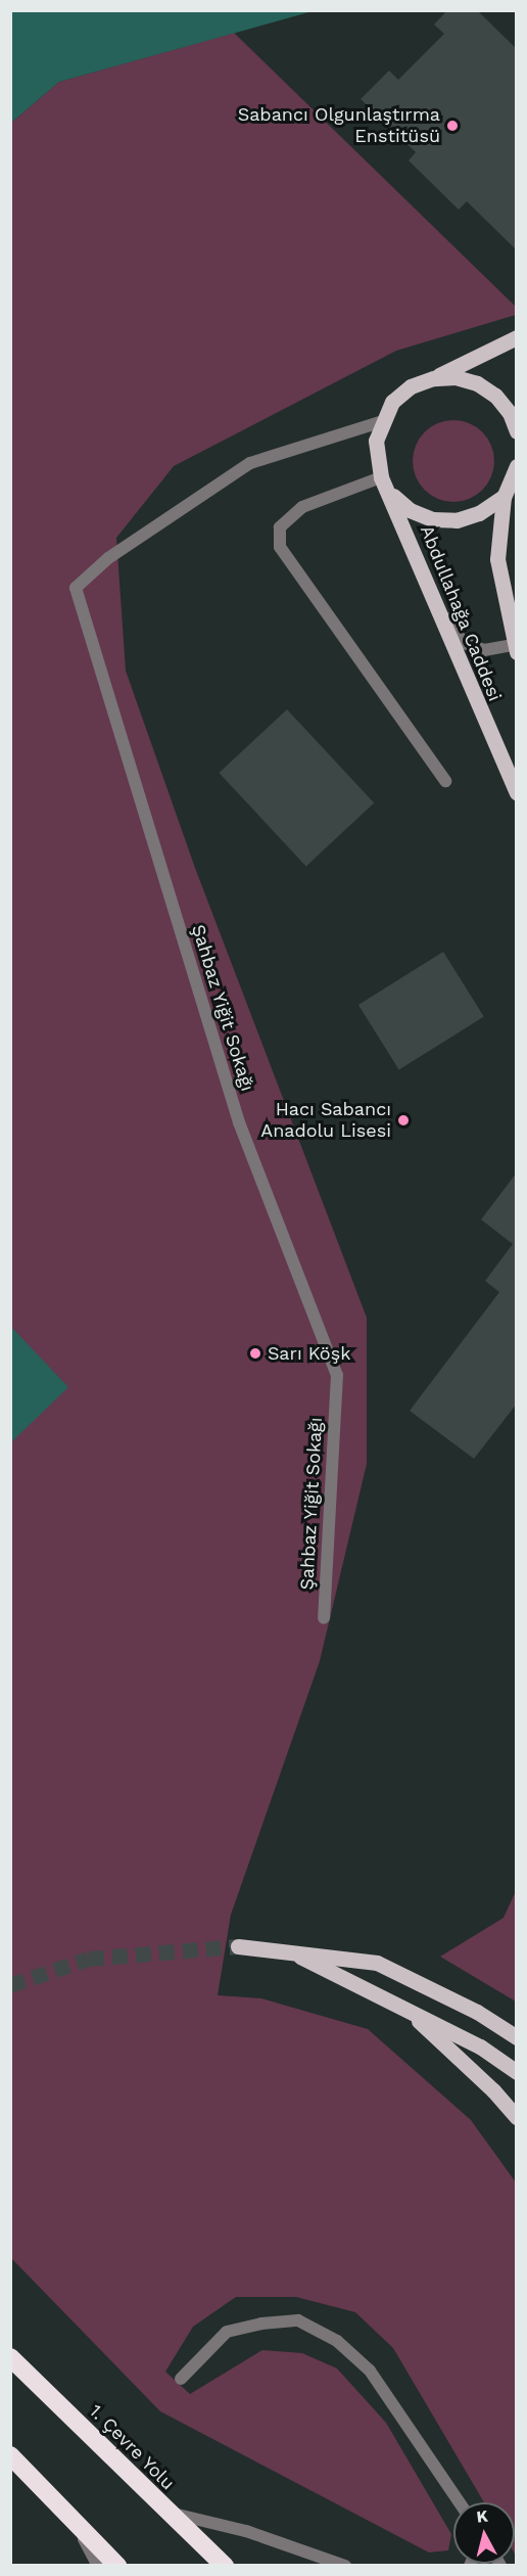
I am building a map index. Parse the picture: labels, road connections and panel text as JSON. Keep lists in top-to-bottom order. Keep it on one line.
{"streets":{"highway":["1. Çevre Yolu"],"main road":["Abdullahağa Caddesi"],"street":["Şahbaz Yiğit Sokağı"]},"places":["Sabancı Olgunlaştırma Enstitüsü","Hacı Sabancı Anadolu Lisesi","Sarı Köşk"],"north":"top"}
